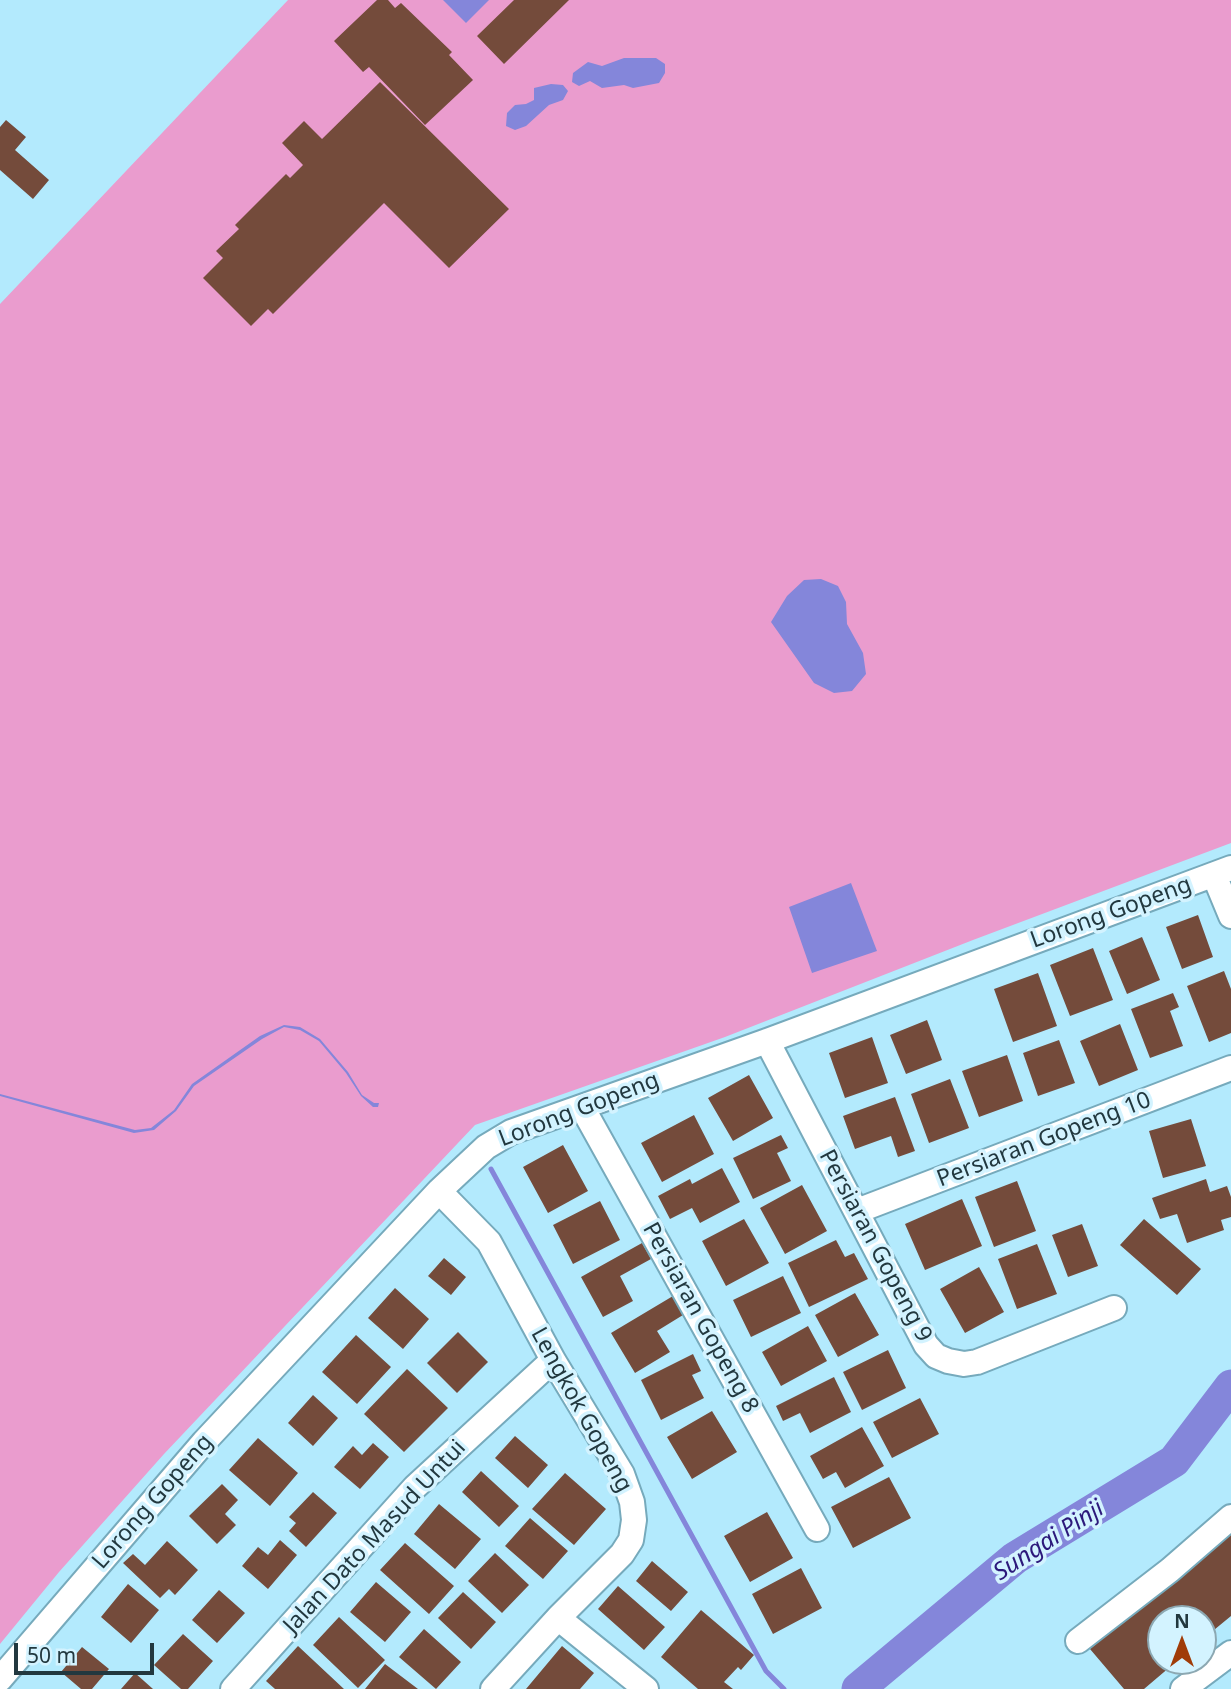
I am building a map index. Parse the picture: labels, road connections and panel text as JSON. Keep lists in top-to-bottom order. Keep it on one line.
{"streets":{"street":["Lorong Gopeng","Persiaran Gopeng 10","Persiaran Gopeng 9","Persiaran Gopeng 8","Lengkok Gopeng","Jalan Dato Masud Untui"]},"crossings":[["Lorong Gopeng","Persiaran Gopeng 9"],["Lorong Gopeng","Persiaran Gopeng 8"],["Lorong Gopeng","Lengkok Gopeng"],["Persiaran Gopeng 10","Persiaran Gopeng 9"],["Lengkok Gopeng","Jalan Dato Masud Untui"]],"water":["Sungai Pinji"],"scale_bar":"50 m","north":"top"}
